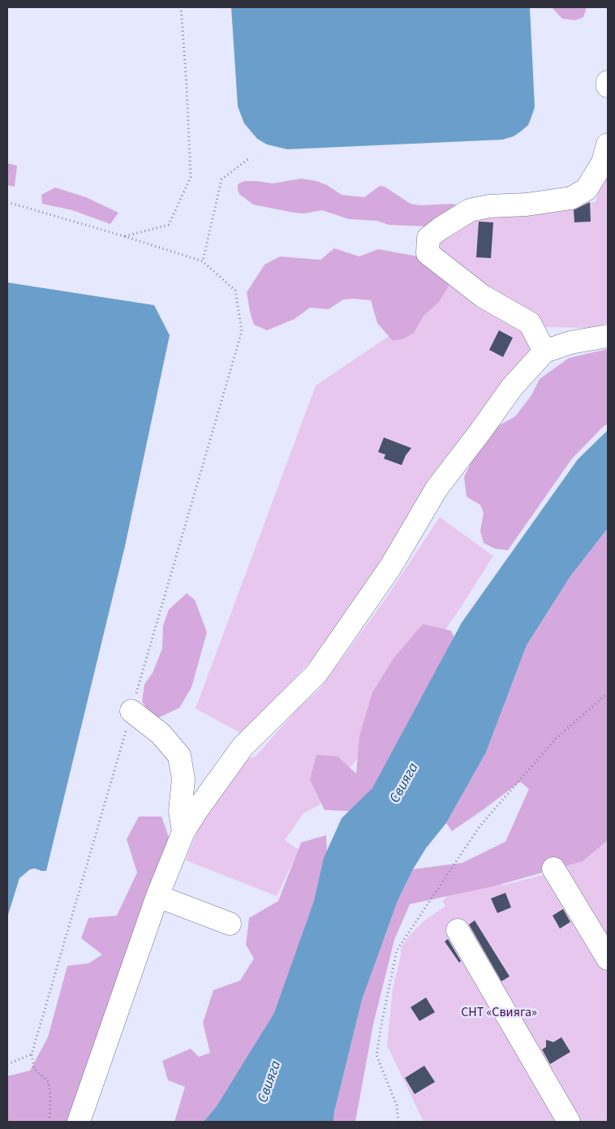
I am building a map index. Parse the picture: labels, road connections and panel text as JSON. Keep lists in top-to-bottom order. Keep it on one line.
{"water":["Свияга"],"parks":["СНТ «Свияга»"]}
